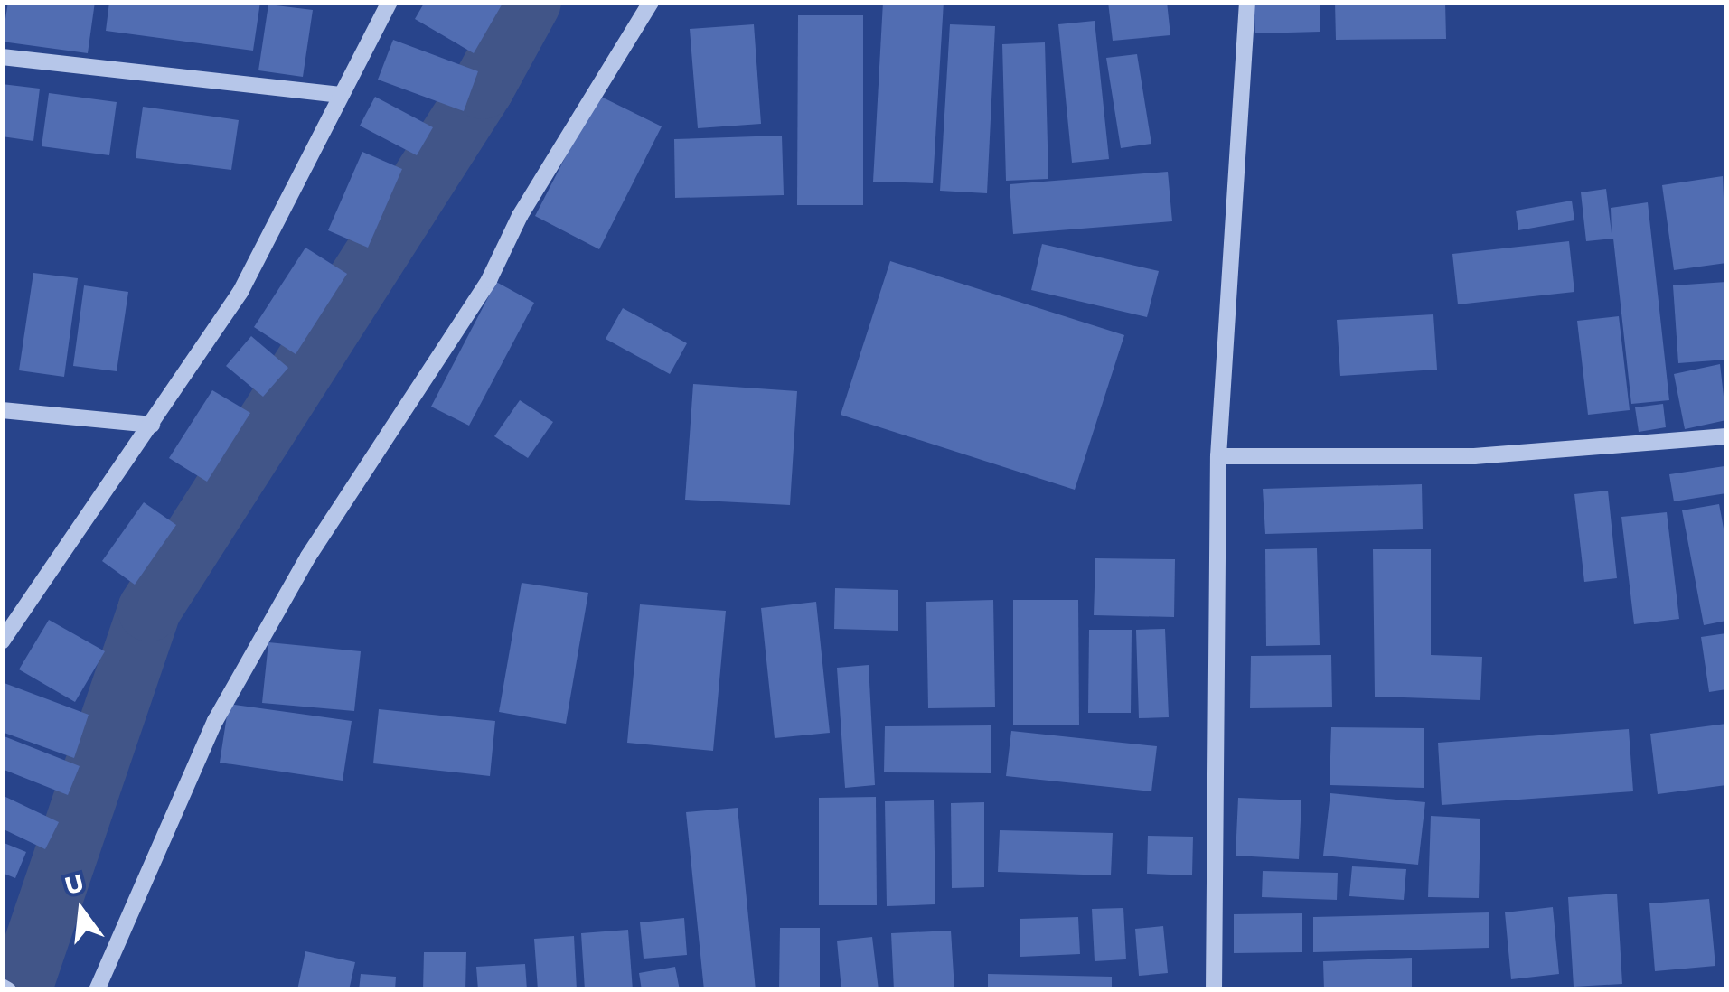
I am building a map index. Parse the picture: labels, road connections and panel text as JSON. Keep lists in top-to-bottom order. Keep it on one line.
{"north":"top"}
